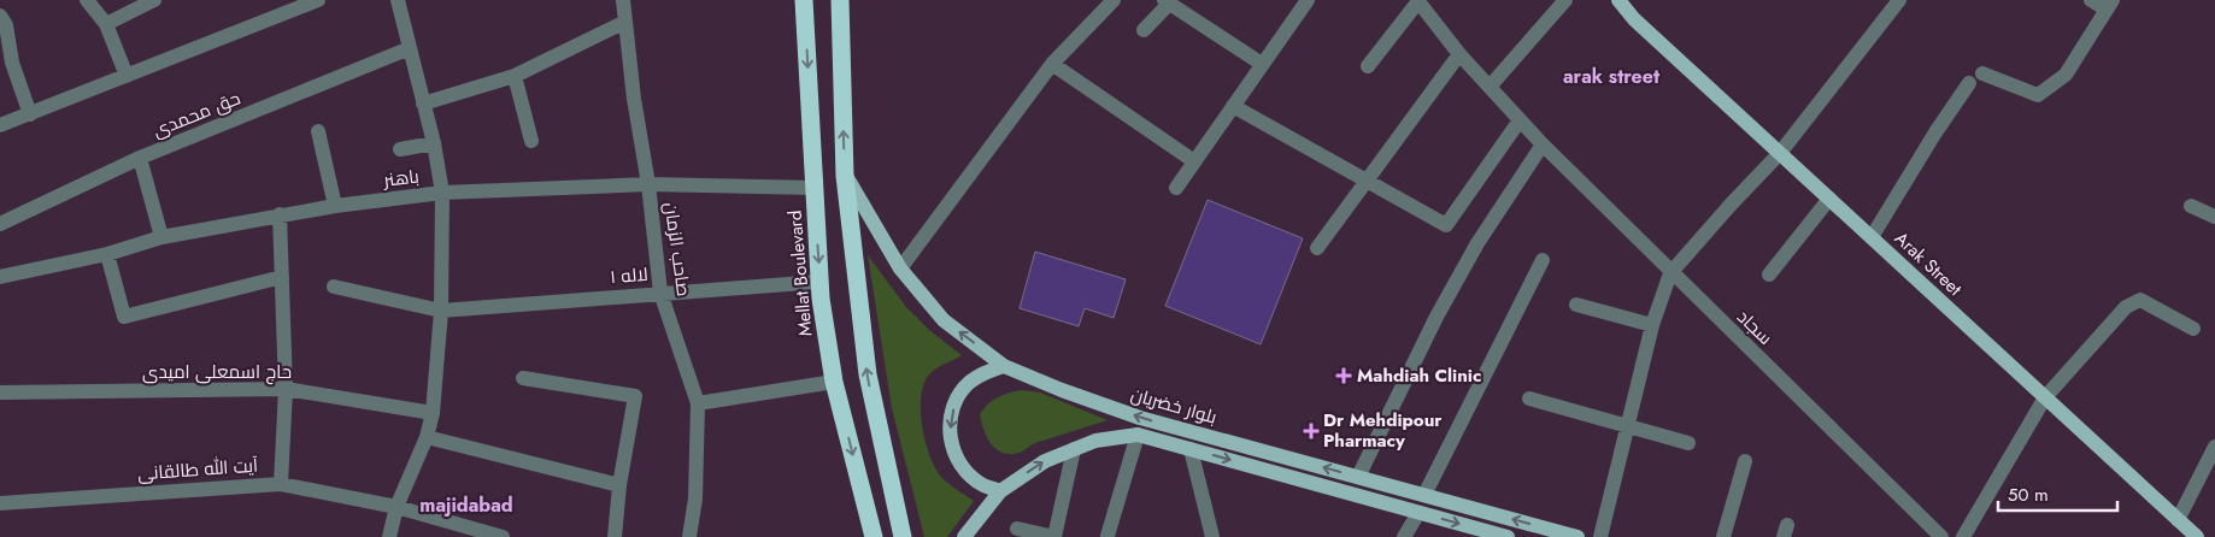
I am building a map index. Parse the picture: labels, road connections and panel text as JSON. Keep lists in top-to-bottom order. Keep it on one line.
{"streets":{"highway":["Mellat Boulevard"],"main road":["Arak Street","بلوار خضریان"],"street":["حق محمدی","باهنر","صاحب الزمان","لاله ۱","سجاد","حاج اسمعلی امیدی","آیت الله طالقانی"]},"crossings":[["باهنر","صاحب الزمان"],["باهنر","Mellat Boulevard"],["صاحب الزمان","لاله ۱"],["Mellat Boulevard","لاله ۱"]],"districts":["arak street","majidabad"],"places":{"health":["Mahdiah Clinic","Dr Mehdipour Pharmacy"]},"scale_bar":"50 m"}
